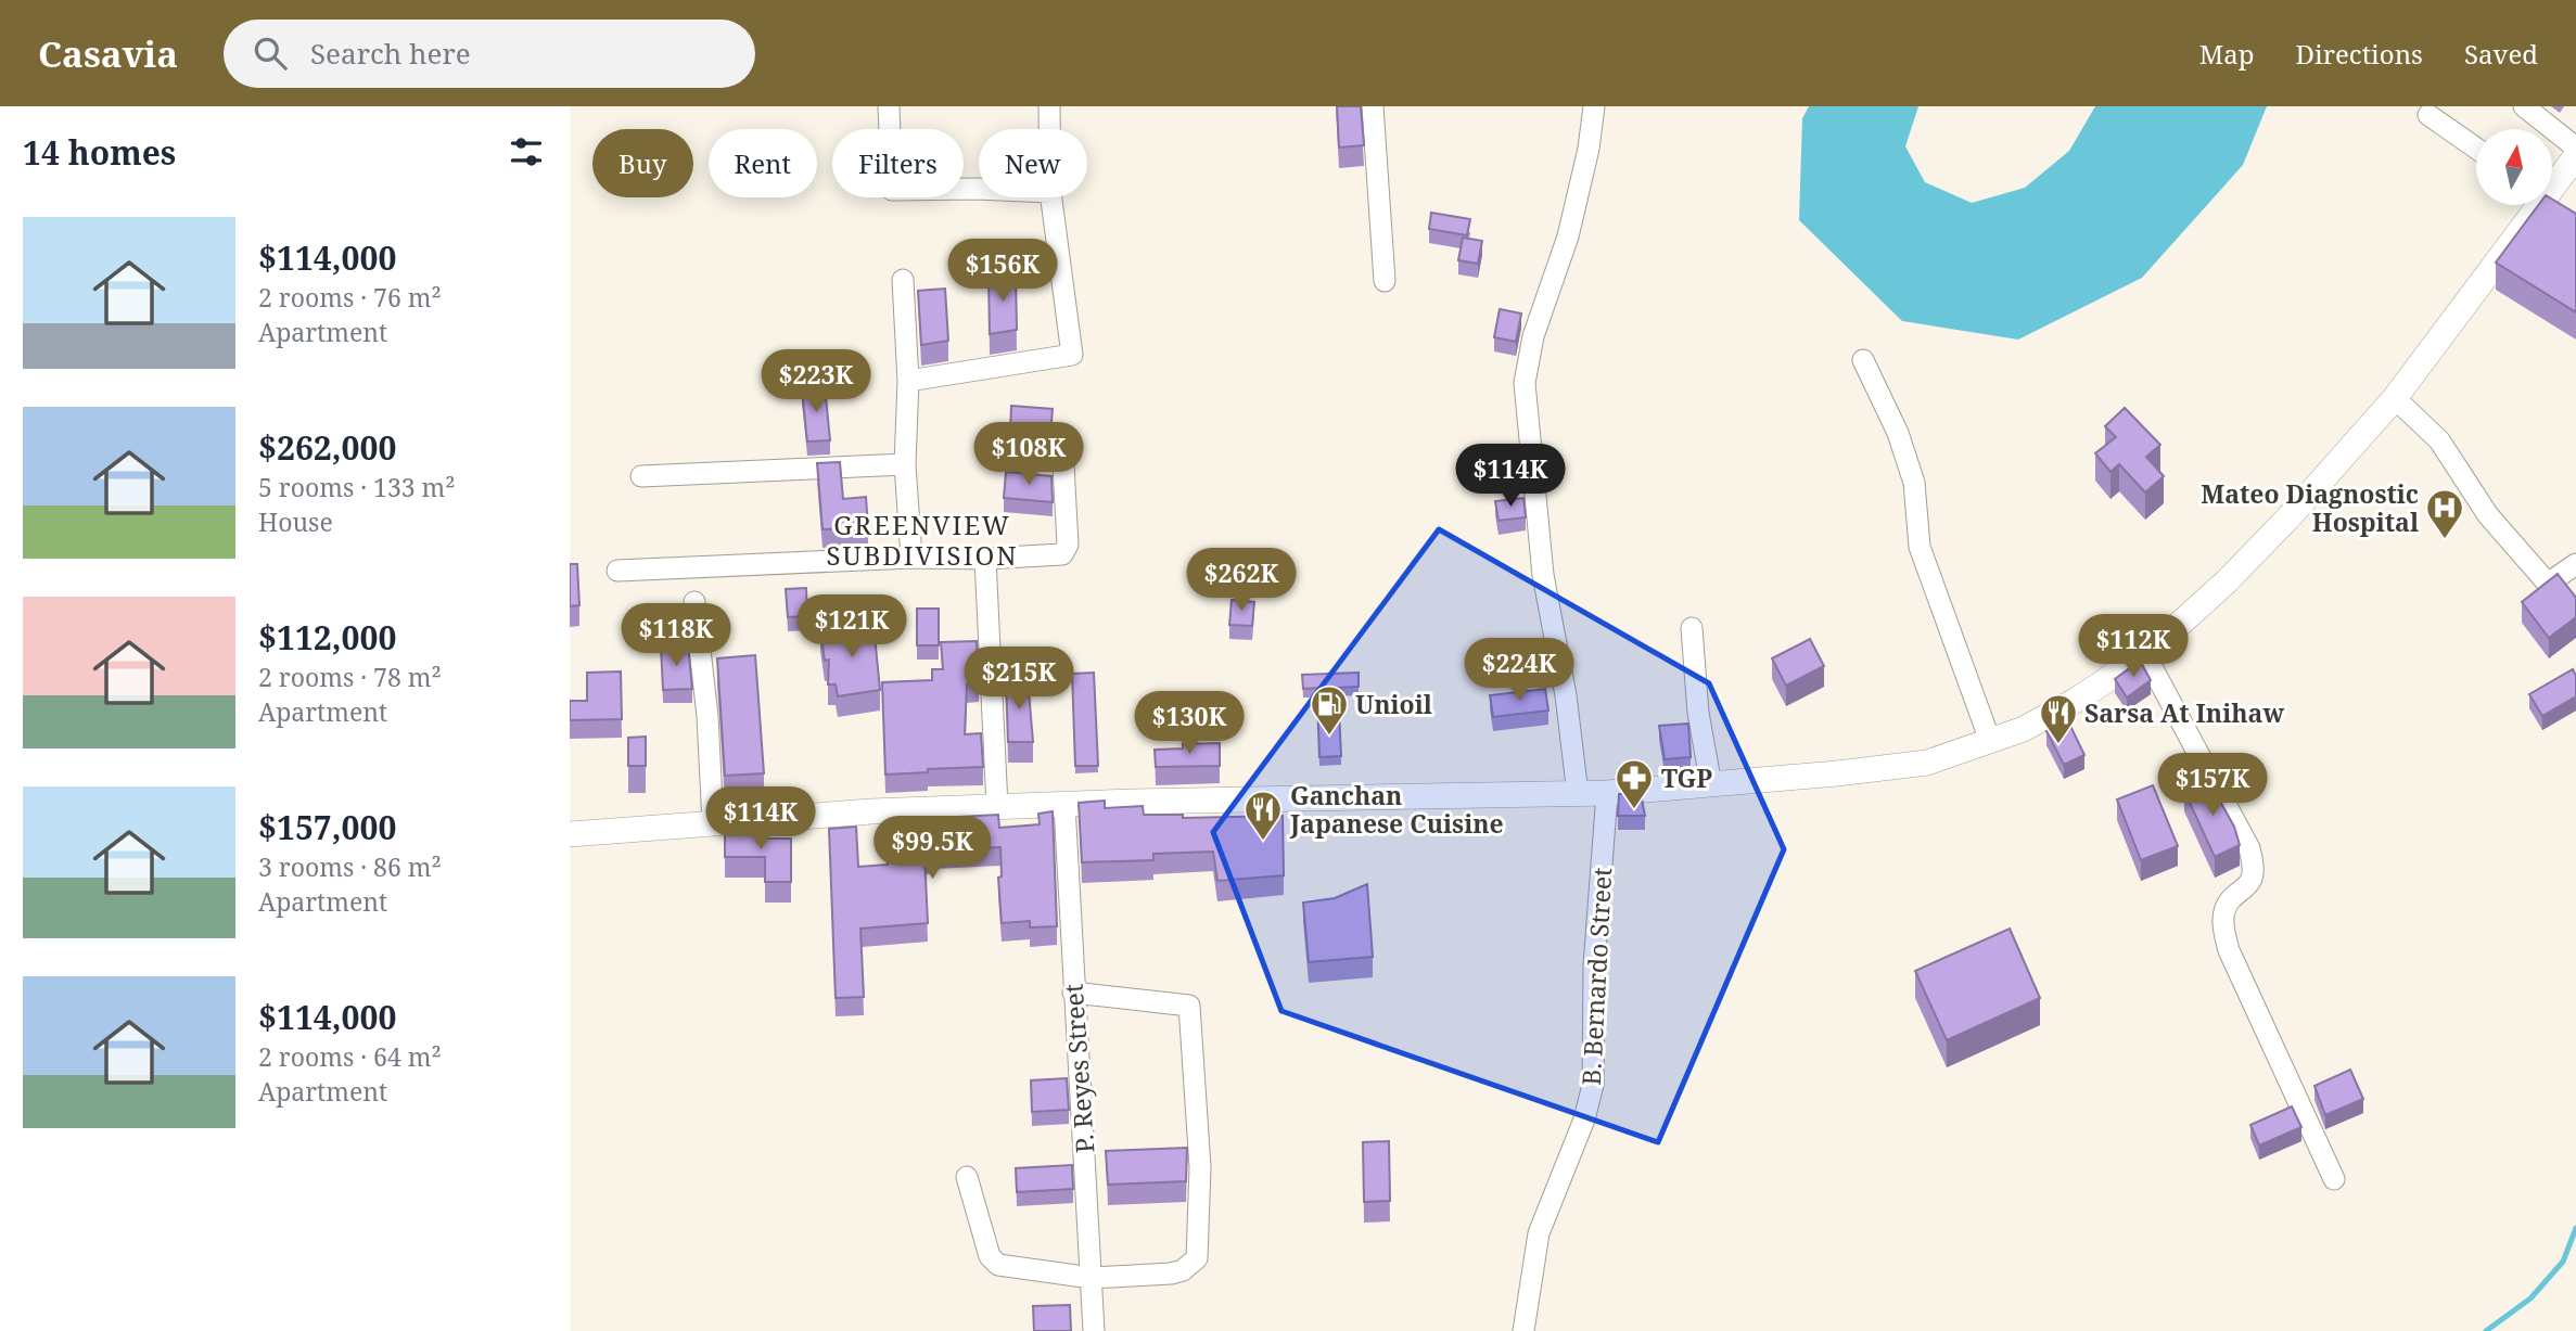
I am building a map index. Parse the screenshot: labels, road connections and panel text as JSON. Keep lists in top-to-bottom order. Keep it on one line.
{"streets":{"street":["B. Bernardo Street","P. Reyes Street"]},"districts":["GREENVIEW SUBDIVISION"],"places":{"hospital":["Mateo Diagnostic Hospital"],"fuel station":["Unioil"],"restaurant":["Sarsa At Inihaw","Ganchan Japanese Cuisine"],"pharmacy":["TGP"]},"north":"top","page":{"header":"Casavia","search":"Search here","nav":["Map","Directions","Saved"],"heading":"14 homes","chip":["Buy","Rent","Filters","New"],"list":[{"name":"$114,000","note":"2 rooms · 76 m² · Apartment"},{"name":"$262,000","note":"5 rooms · 133 m² · House"},{"name":"$112,000","note":"2 rooms · 78 m² · Apartment"},{"name":"$157,000","note":"3 rooms · 86 m² · Apartment"},{"name":"$114,000","note":"2 rooms · 64 m² · Apartment"}],"price":["$156K","$223K","$108K","$114K","$262K","$121K","$118K","$112K","$224K","$215K","$130K","$157K","$114K","$99.5K"]}}
